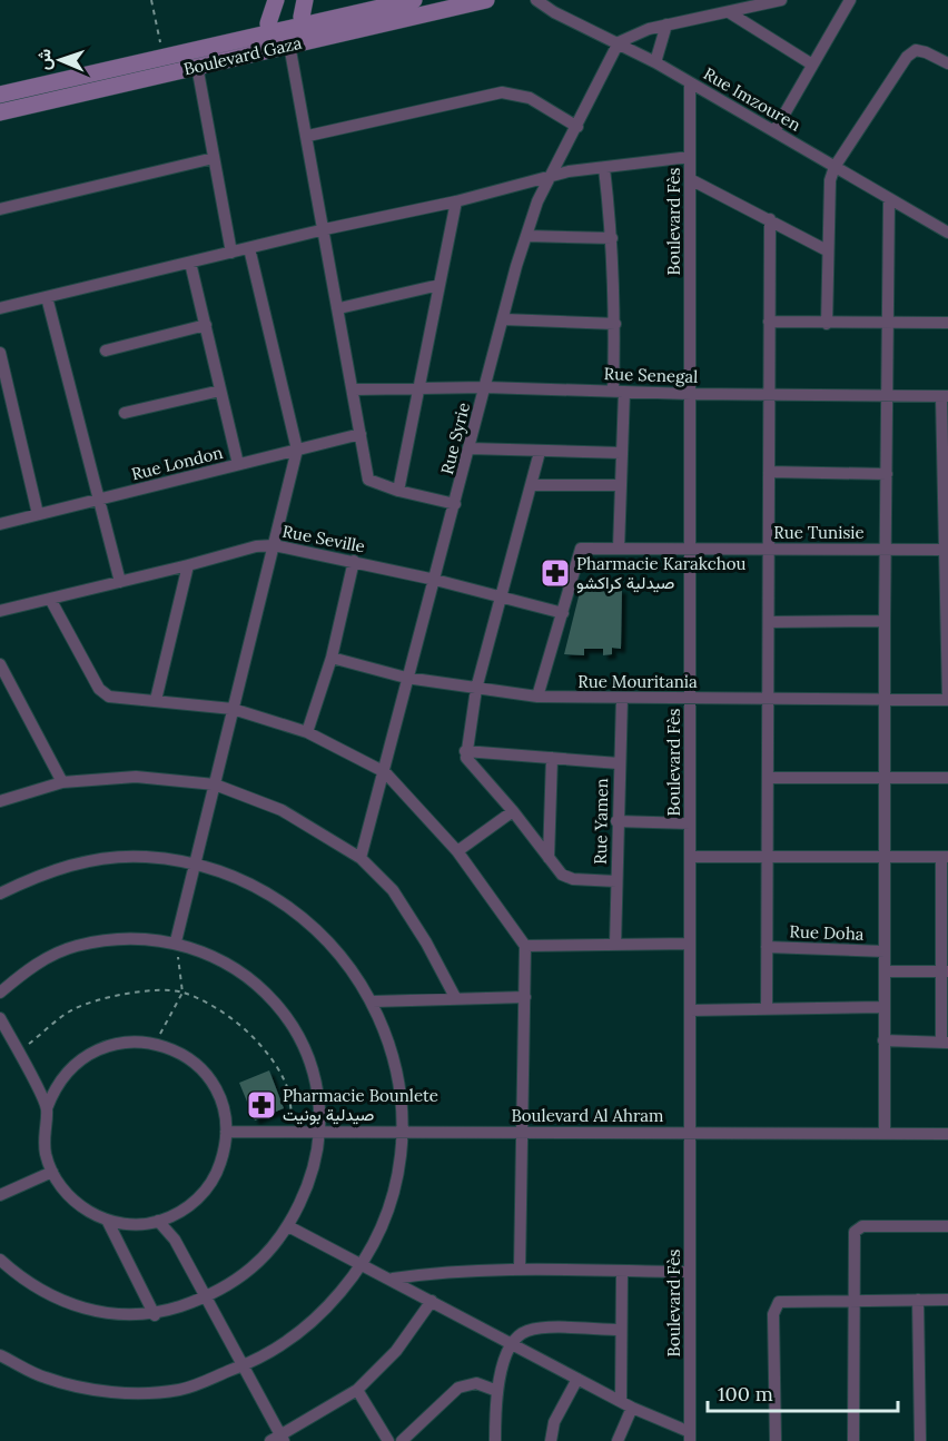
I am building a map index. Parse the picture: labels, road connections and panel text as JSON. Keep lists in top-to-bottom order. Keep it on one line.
{"streets":{"street":["Boulevard Gaza","Rue Imzouren","Boulevard Fès","Rue Senegal","Rue Syrie","Rue London","Rue Tunisie","Rue Seville","Rue Mouritania","Rue Yamen","Rue Doha","Boulevard Al Ahram"]},"crossings":[["Rue Imzouren","Boulevard Fès"],["Rue Imzouren","Rue Syrie"],["Boulevard Fès","Rue Senegal"],["Boulevard Fès","Rue Tunisie"],["Boulevard Fès","Rue Mouritania"],["Boulevard Fès","Boulevard Al Ahram"],["Rue Senegal","Rue Syrie"],["Rue Syrie","Rue Seville"],["Rue Syrie","Rue Mouritania"],["Rue Tunisie","Rue Seville"],["Rue Mouritania","Rue Yamen"]],"places":{"pharmacy":["Pharmacie Karakchou صيدلية كراكشو","Pharmacie Bounlete صيدلية بونيت"]},"scale_bar":"100 m","north":"left"}
